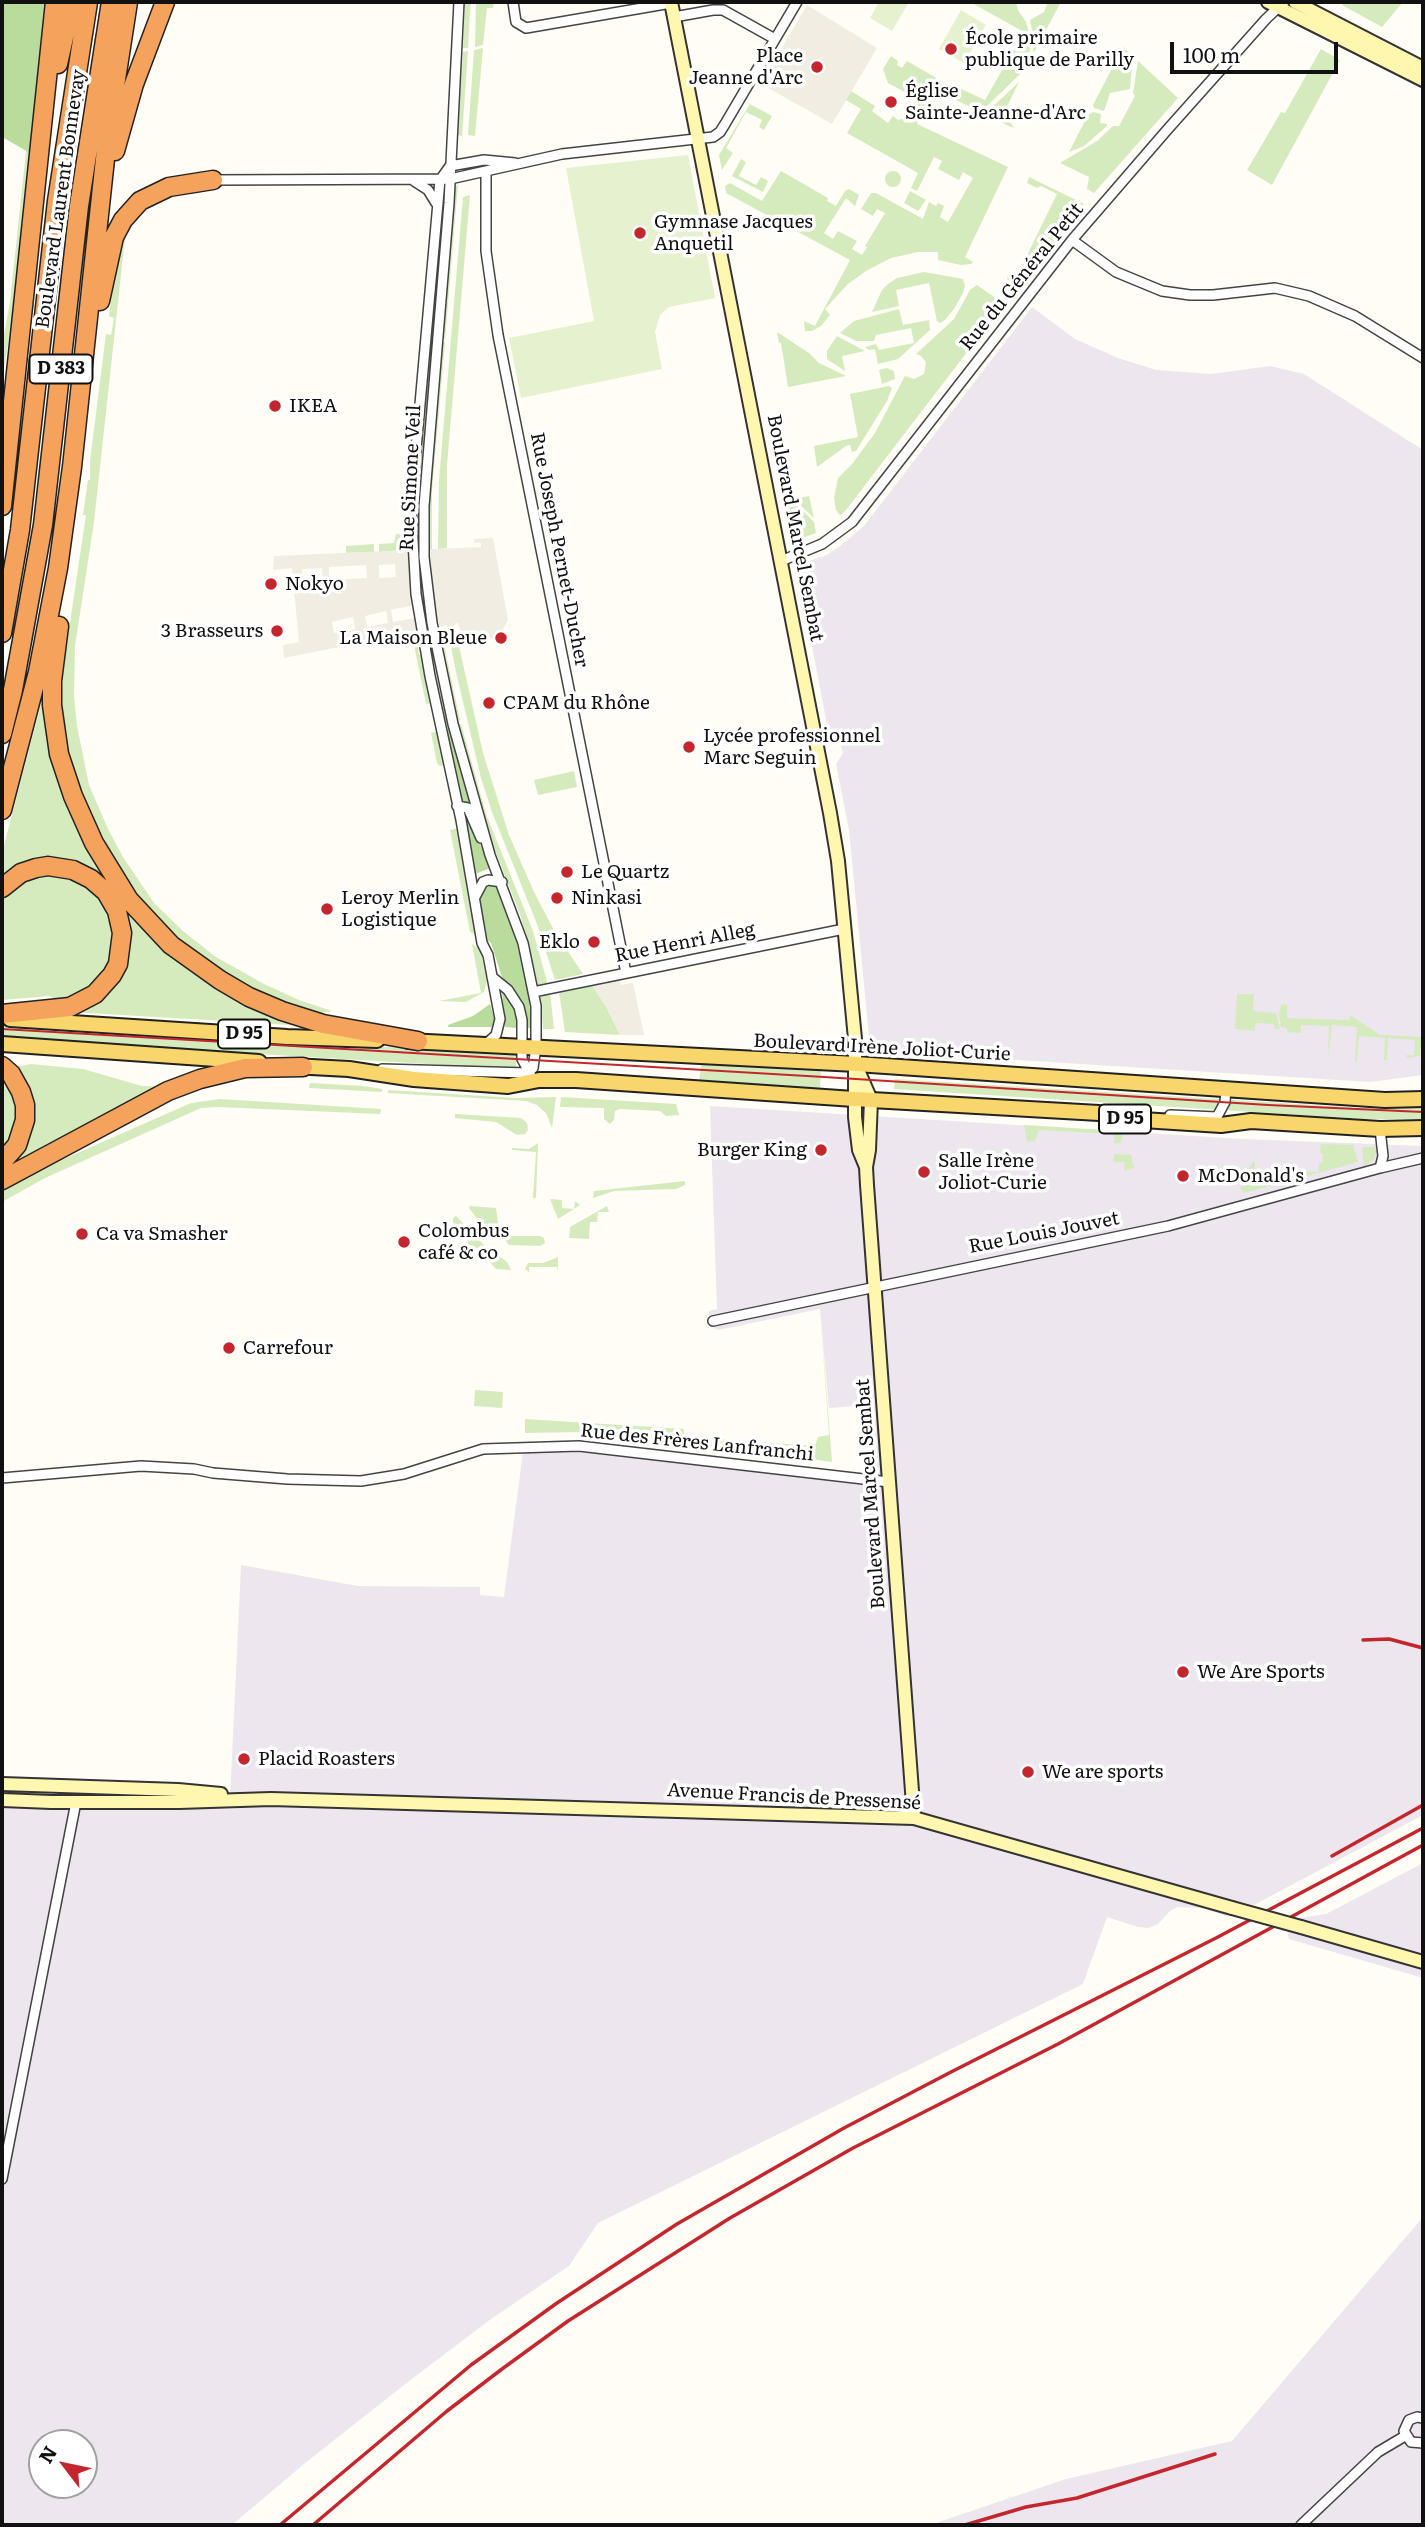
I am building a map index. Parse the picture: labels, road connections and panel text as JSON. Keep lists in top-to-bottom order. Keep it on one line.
{"streets":{"highway":["Boulevard Laurent Bonnevay","D 383"],"main road":["D 95","Boulevard Irène Joliot-Curie"],"street":["Rue du Général Petit","Rue Simone Veil","Boulevard Marcel Sembat","Rue Joseph Pernet-Ducher","Rue Henri Alleg","Rue Louis Jouvet","Rue des Frères Lanfranchi","Avenue Francis de Pressensé"]},"crossings":[["Rue du Général Petit","Boulevard Marcel Sembat"],["Rue Simone Veil","Rue Henri Alleg"],["Rue Simone Veil","Boulevard Irène Joliot-Curie"],["Boulevard Marcel Sembat","Rue Henri Alleg"],["Boulevard Marcel Sembat","D 95"],["Boulevard Marcel Sembat","Boulevard Irène Joliot-Curie"],["Boulevard Marcel Sembat","Rue Louis Jouvet"],["Boulevard Marcel Sembat","Rue des Frères Lanfranchi"],["Boulevard Marcel Sembat","Avenue Francis de Pressensé"],["Rue Joseph Pernet-Ducher","Rue Henri Alleg"]],"places":["École primaire publique de Parilly","Place Jeanne d'Arc","Église Sainte-Jeanne-d'Arc","Gymnase Jacques Anquetil","IKEA","Nokyo","3 Brasseurs","La Maison Bleue","CPAM du Rhône","Lycée professionnel Marc Seguin","Le Quartz","Ninkasi","Leroy Merlin Logistique","Eklo","Burger King","Salle Irène Joliot-Curie","McDonald's","Ca va Smasher","Colombus café & co","Carrefour","We Are Sports","Placid Roasters","We are sports"],"scale_bar":"100 m","north":"top left"}
